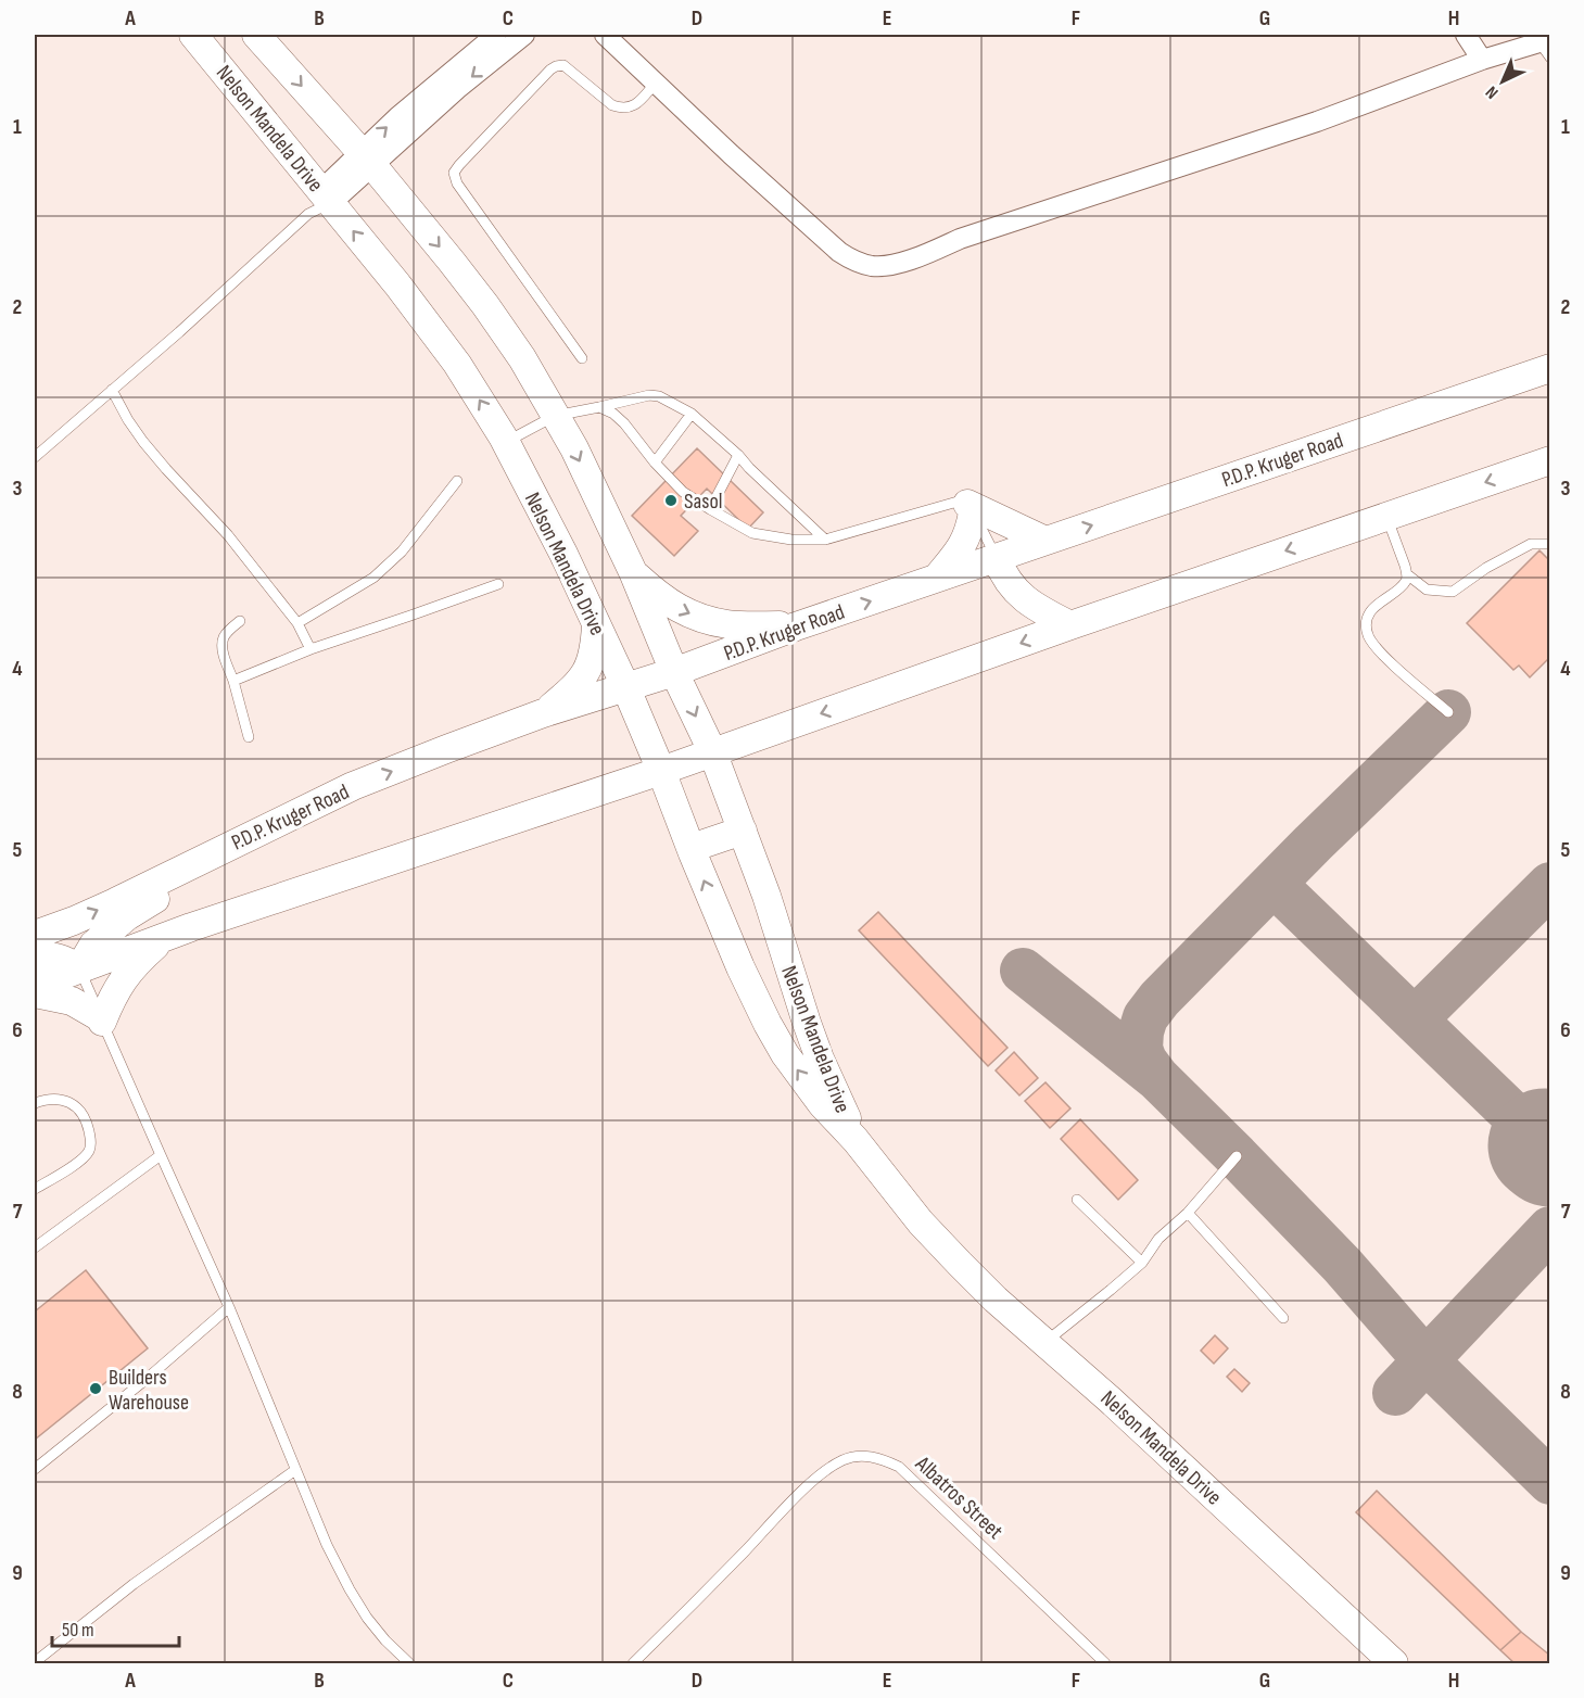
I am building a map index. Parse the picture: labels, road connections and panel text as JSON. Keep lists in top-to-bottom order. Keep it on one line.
{"streets":{"street":["Nelson Mandela Drive","P.D.P. Kruger Road"],"lane":["Albatros Street"]},"crossings":[["Nelson Mandela Drive","P.D.P. Kruger Road"]],"places":["Sasol","Builders Warehouse"],"scale_bar":"50 m","north":"bottom left","grid":{"columns":["A","B","C","D","E","F","G","H"],"rows":["1","2","3","4","5","6","7","8","9"]}}
